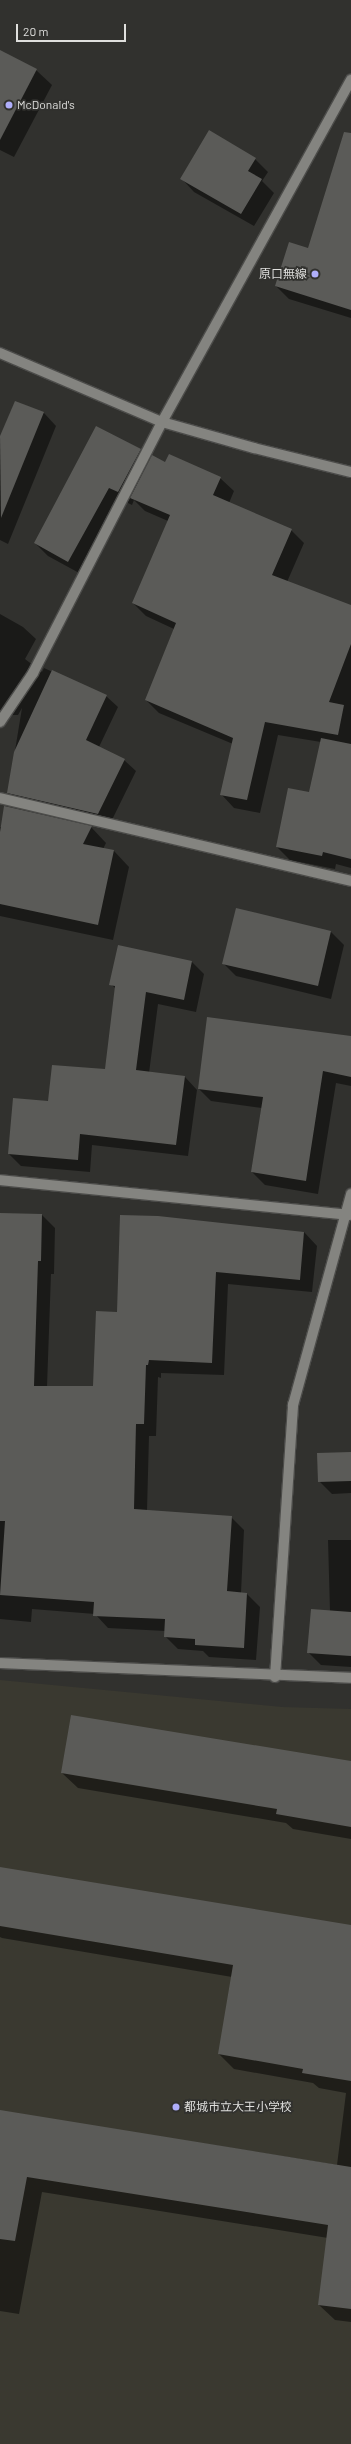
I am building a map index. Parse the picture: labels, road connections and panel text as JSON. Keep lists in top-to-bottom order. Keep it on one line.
{"places":["McDonald's","原口無線","都城市立大王小学校"],"scale_bar":"20 m"}
